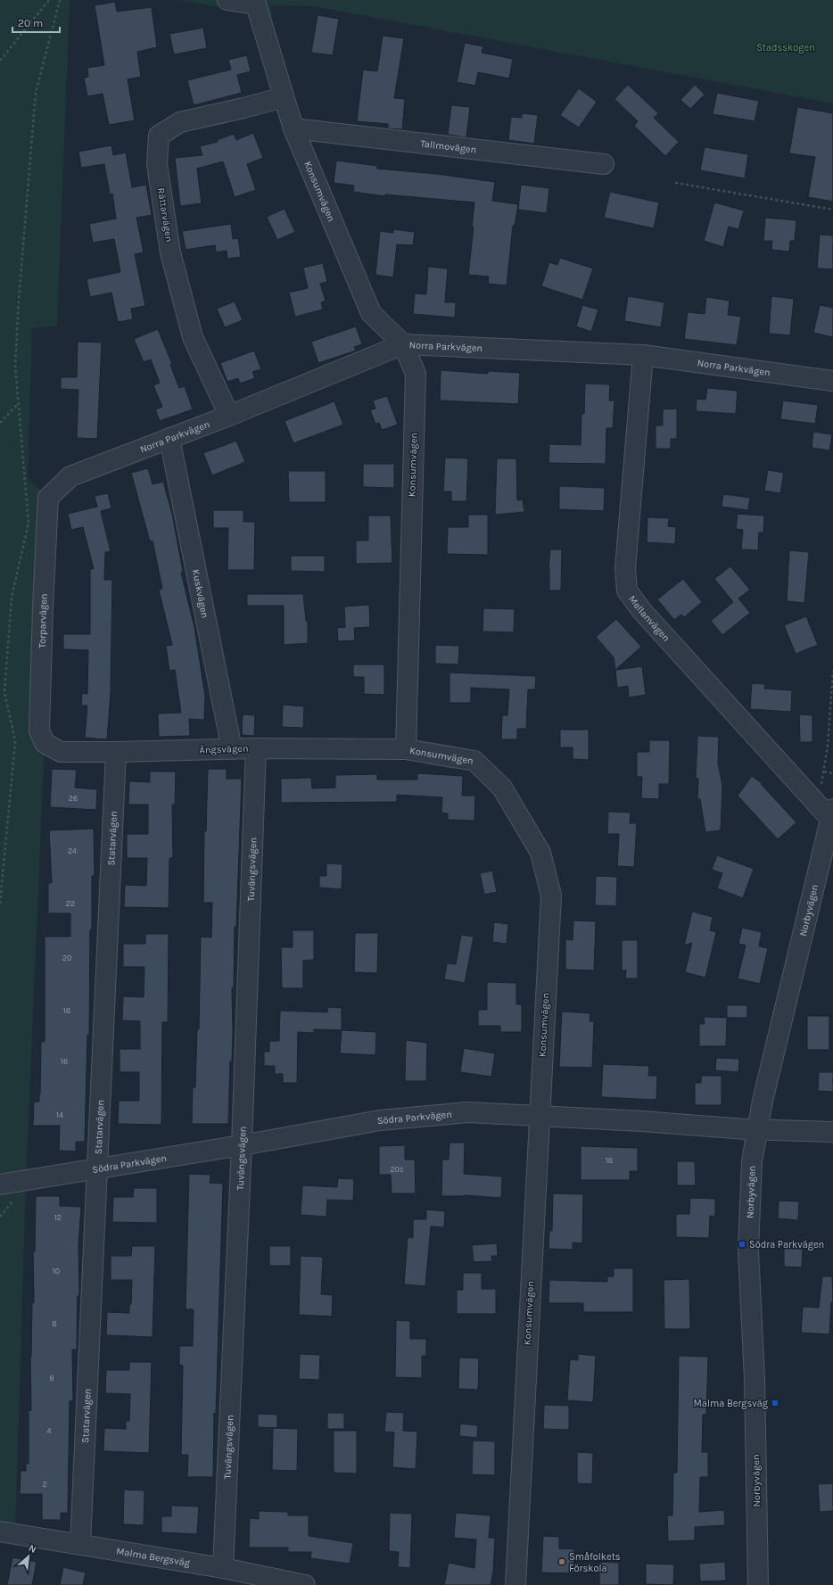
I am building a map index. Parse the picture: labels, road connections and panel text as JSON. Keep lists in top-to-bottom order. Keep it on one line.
{"streets":{"street":["Tallmovägen","Konsumvägen","Rättarvägen","Norra Parkvägen","Kuskvägen","Mellanvägen","Torparvägen","Ängsvägen","Statarvägen","Tuvängsvägen","Norbyvägen","Södra Parkvägen","Malma Bergsväg"]},"crossings":[["Tallmovägen","Konsumvägen"],["Konsumvägen","Rättarvägen"],["Konsumvägen","Norra Parkvägen"],["Konsumvägen","Ängsvägen"],["Konsumvägen","Södra Parkvägen"],["Rättarvägen","Norra Parkvägen"],["Norra Parkvägen","Kuskvägen"],["Norra Parkvägen","Mellanvägen"],["Norra Parkvägen","Torparvägen"],["Kuskvägen","Ängsvägen"],["Mellanvägen","Norbyvägen"],["Torparvägen","Ängsvägen"],["Ängsvägen","Statarvägen"],["Ängsvägen","Tuvängsvägen"],["Statarvägen","Södra Parkvägen"],["Statarvägen","Malma Bergsväg"],["Tuvängsvägen","Södra Parkvägen"],["Tuvängsvägen","Malma Bergsväg"],["Norbyvägen","Södra Parkvägen"]],"parks":["Stadsskogen"],"places":{"transit":["Södra Parkvägen","Malma Bergsväg"],"other":["Småfolkets Förskola"]},"house_numbers":["26","24","22","20","18","16","14","18","20c","12","10","8","6","4","2"],"scale_bar":"20 m","north":"top right"}
